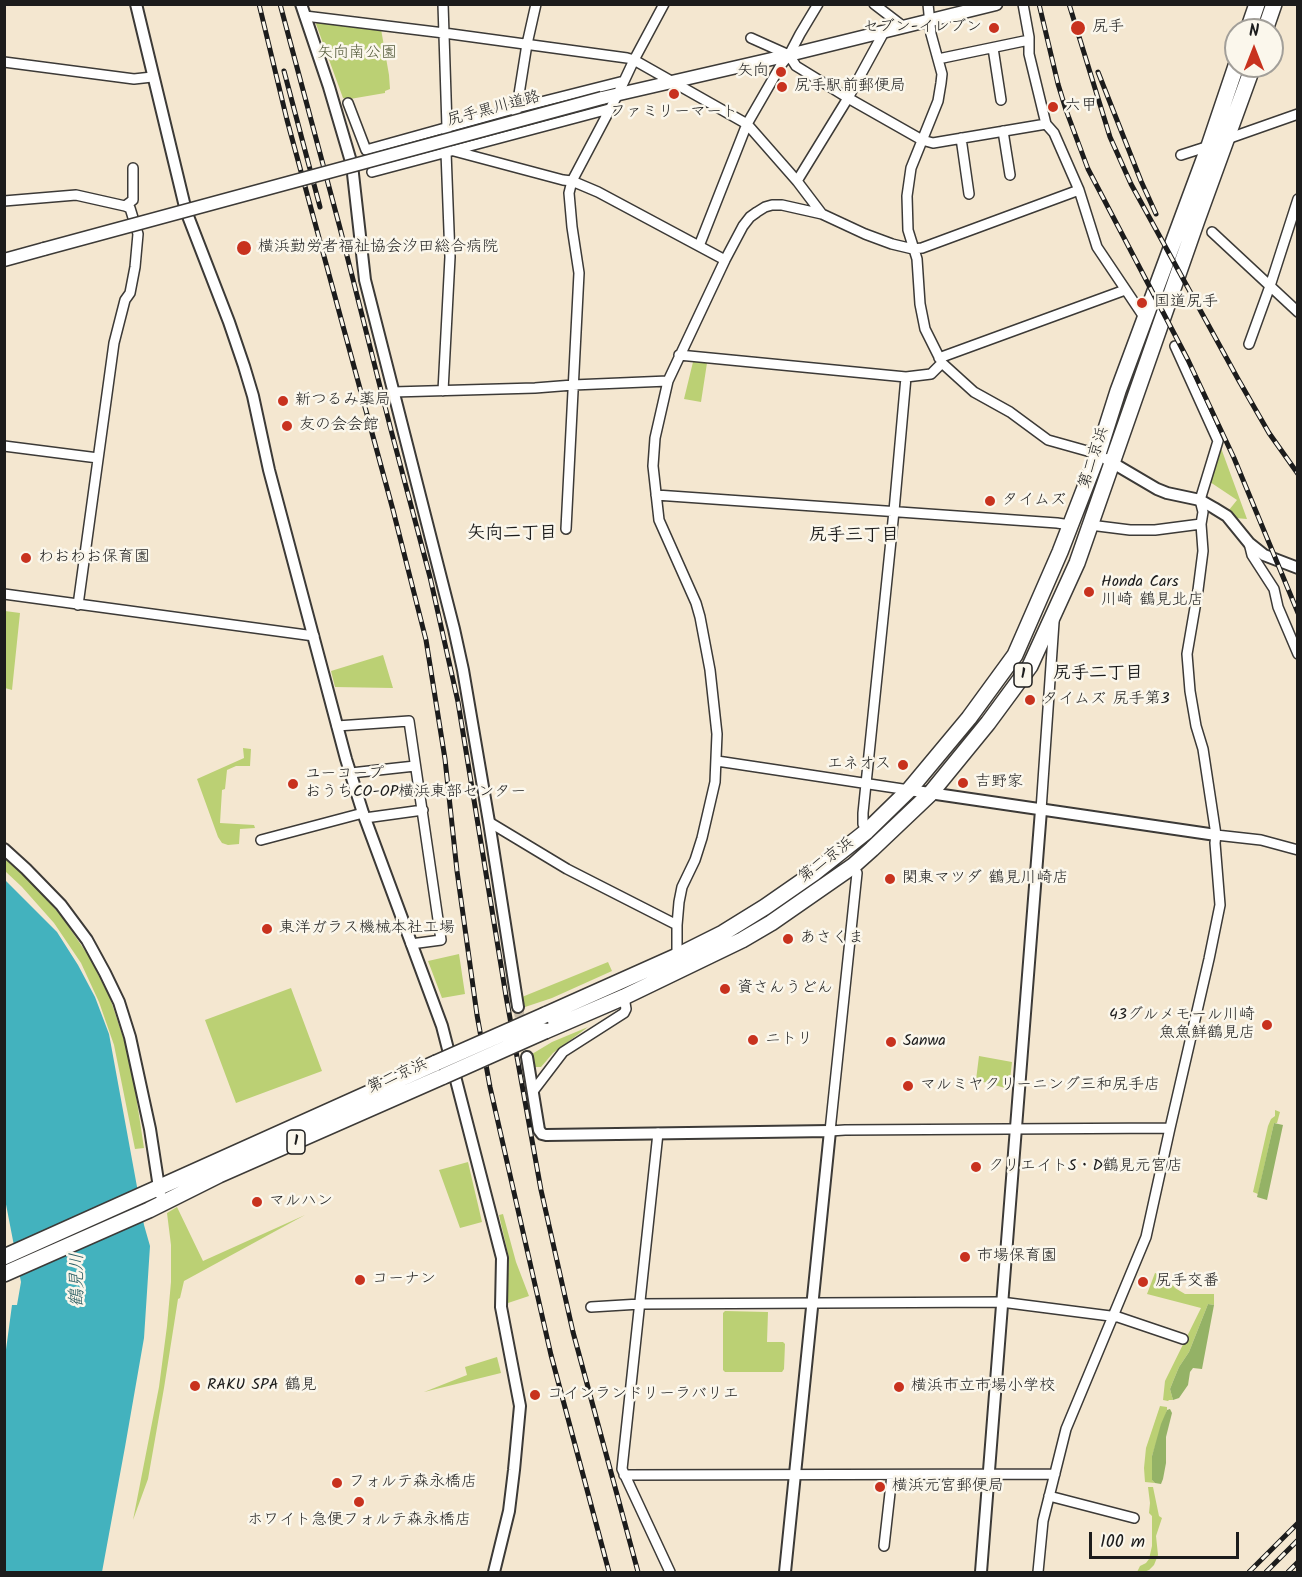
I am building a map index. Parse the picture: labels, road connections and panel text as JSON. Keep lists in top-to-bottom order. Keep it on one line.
{"streets":{"highway":["第二京浜","1"],"main road":["尻手黒川道路"]},"districts":["矢向二丁目","尻手三丁目","尻手二丁目"],"water":["鶴見川"],"parks":["矢向南公園"],"places":["セブン-イレブン","尻手","矢向","尻手駅前郵便局","ファミリーマート","六甲","横浜勤労者福祉協会汐田総合病院","国道尻手","新つるみ薬局","友の会会館","タイムズ","わおわお保育園","Honda Cars 川崎 鶴見北店","タイムズ 尻手第3","エネオス","吉野家","ユーコープ おうちCO-OP横浜東部センター","関東マツダ 鶴見川崎店","東洋ガラス機械本社工場","あさくま","資さんうどん","43グルメモール川崎 魚魚鮮鶴見店","ニトリ","Sanwa","マルミヤクリーニング三和尻手店","クリエイトS・D鶴見元宮店","マルハン","市場保育園","コーナン","尻手交番","RAKU SPA 鶴見","横浜市立市場小学校","コインランドリーラバリエ","フォルテ森永橋店","横浜元宮郵便局","ホワイト急便フォルテ森永橋店"],"scale_bar":"100 m","north":"top"}
